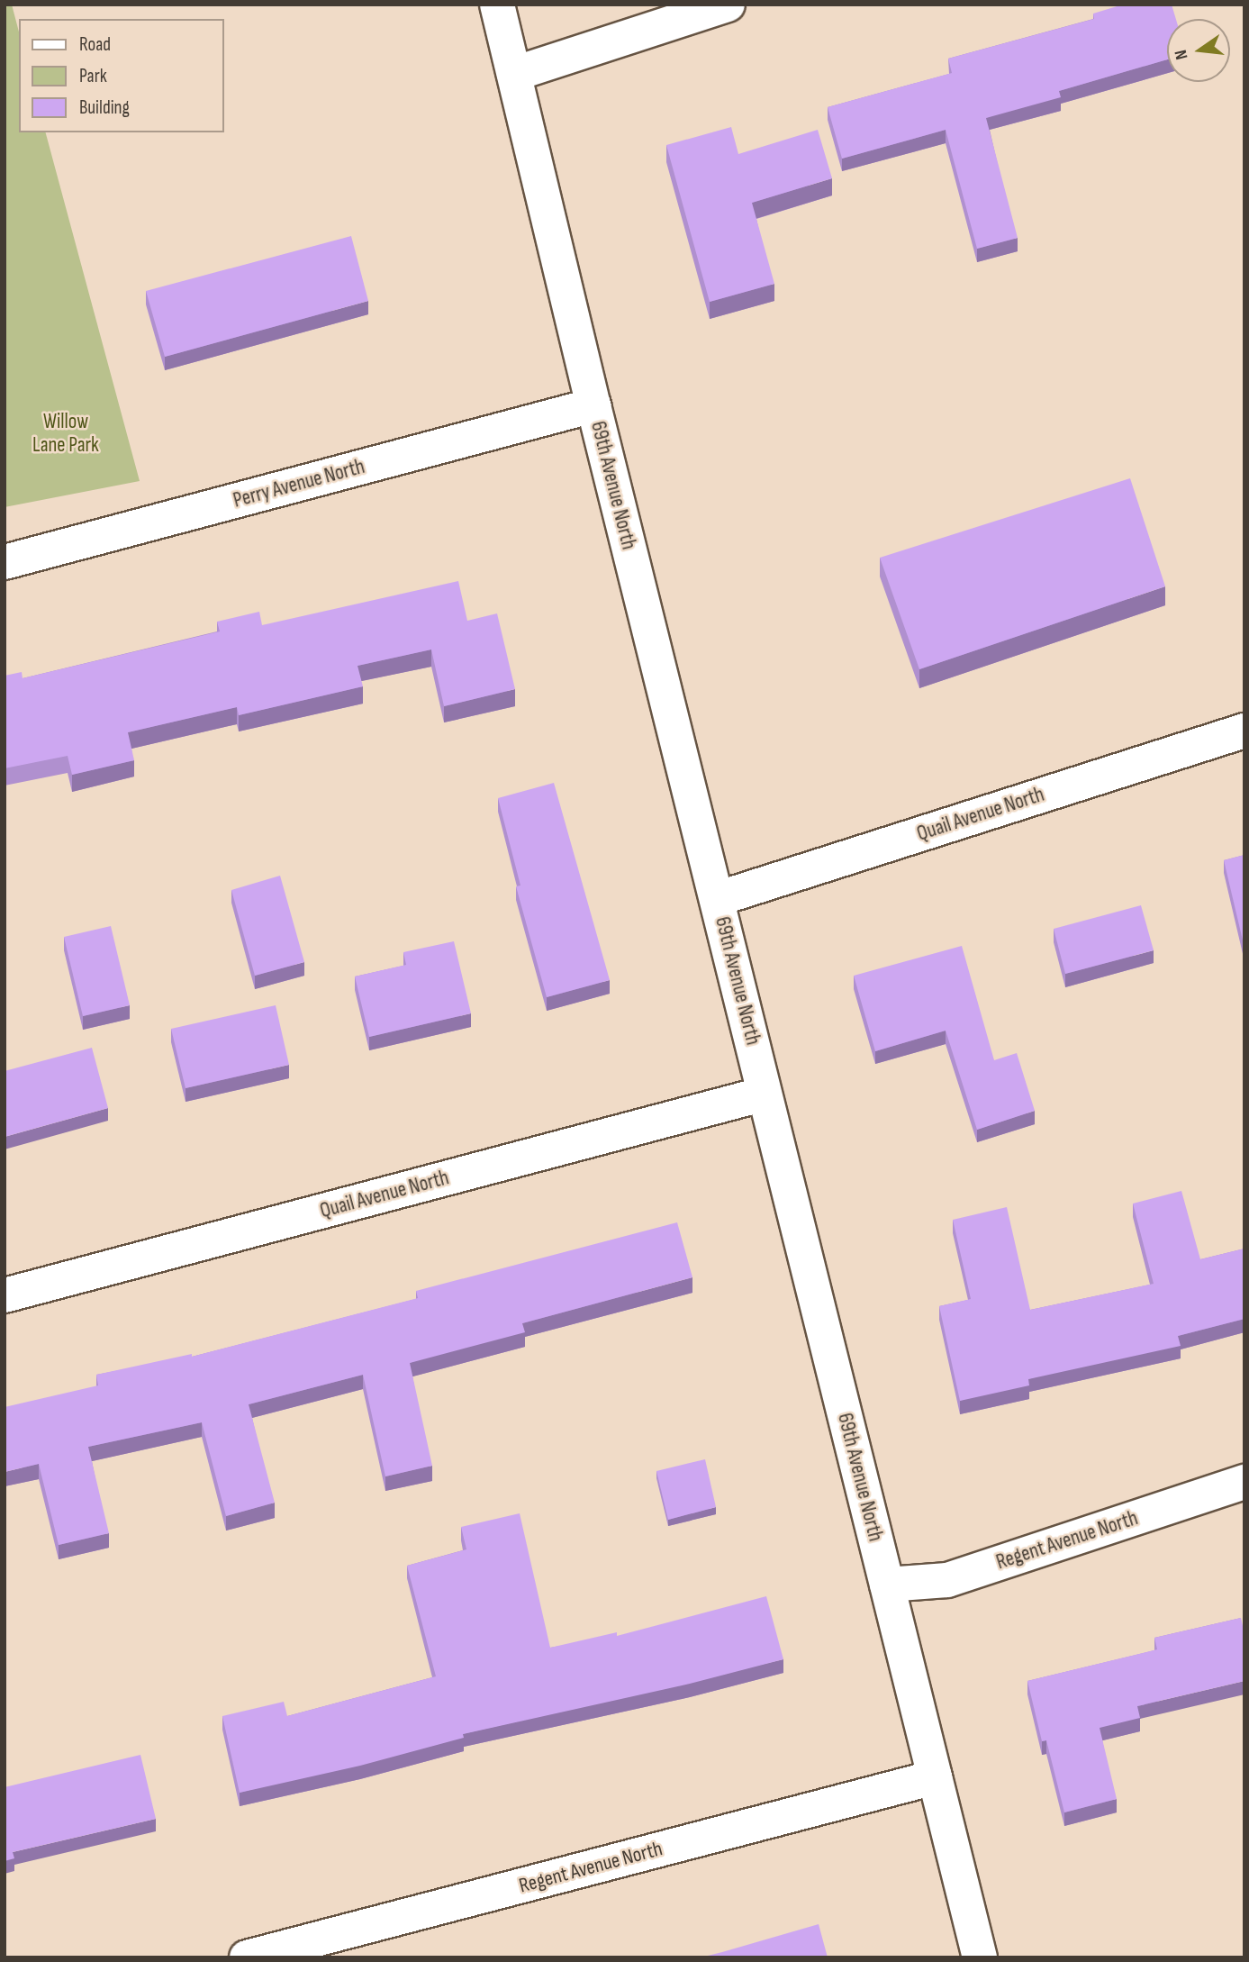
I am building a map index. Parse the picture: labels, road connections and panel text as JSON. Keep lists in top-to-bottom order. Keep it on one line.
{"streets":{"street":["Perry Avenue North","69th Avenue North","Quail Avenue North","Regent Avenue North"]},"crossings":[["Perry Avenue North","69th Avenue North"],["69th Avenue North","Quail Avenue North"],["69th Avenue North","Regent Avenue North"]],"parks":["Willow Lane Park"],"legend":["Road","Park","Building"],"north":"left"}
